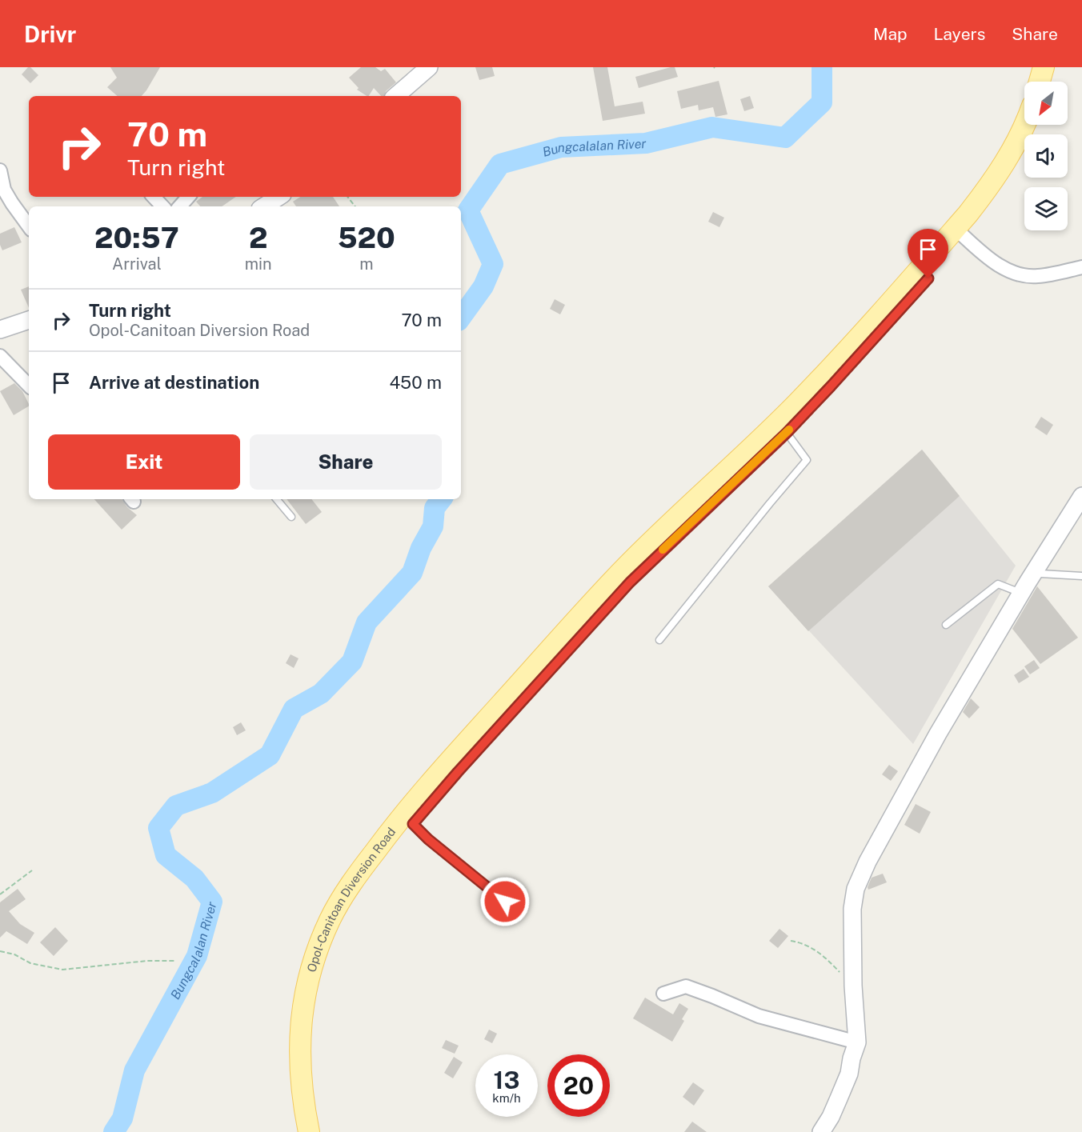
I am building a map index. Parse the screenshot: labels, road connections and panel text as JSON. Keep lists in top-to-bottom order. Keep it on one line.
{"streets":{"main road":["Opol-Canitoan Diversion Road"]},"water":["Bungcalalan River"],"north":"bottom left","page":{"header":"Drivr","nav":["Map","Layers","Share"],"turn":["70 m","Turn right"],"eta":["20:57","Arrival","2","min","520","m"],"list":[{"name":"Turn right","note":"Opol-Canitoan Diversion Road","value":"70 m"},{"name":"Arrive at destination","value":"450 m"}],"buttons":["Exit","Share"],"speed":"13 km/h","limit":"20"}}
